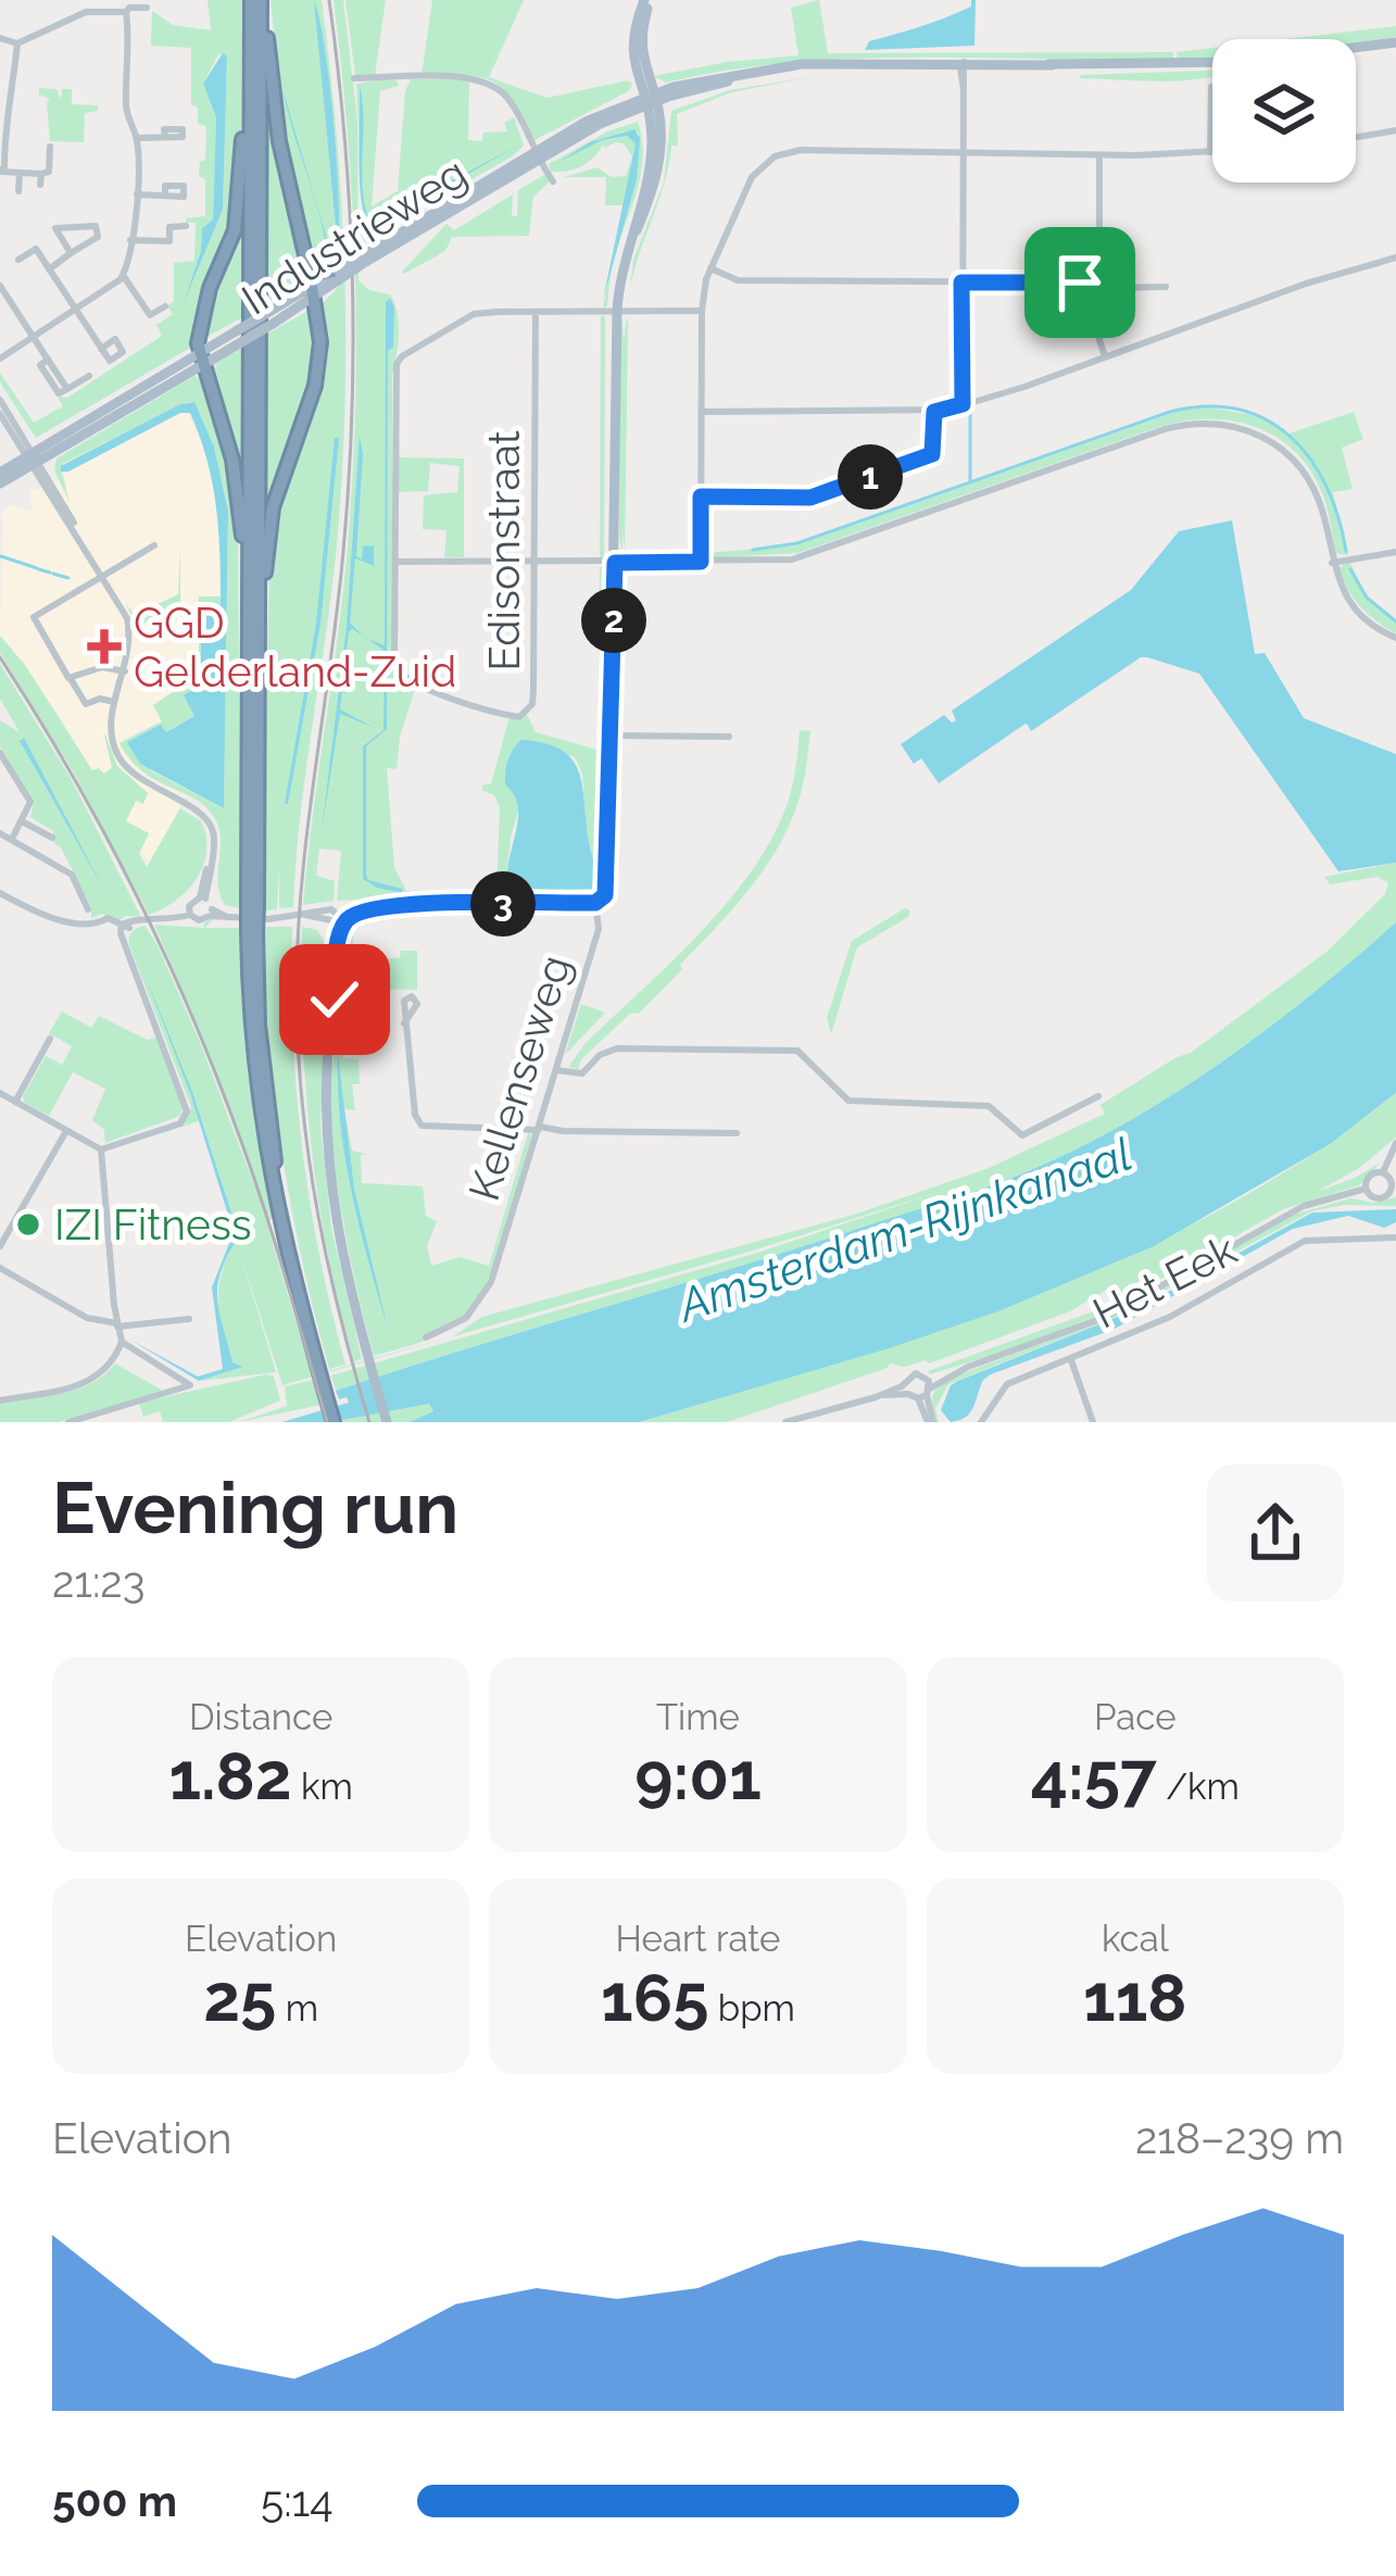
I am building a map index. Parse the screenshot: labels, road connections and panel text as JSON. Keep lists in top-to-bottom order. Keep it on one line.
{"streets":{"main road":["Industrieweg","Kellenseweg"],"street":["Edisonstraat","Het Eek"]},"crossings":[["Industrieweg","Kellenseweg"]],"water":["Amsterdam-Rijnkanaal"],"places":{"health":["GGD Gelderland-Zuid"],"other":["IZI Fitness"]},"page":{"pins":["1","2","3"],"heading":["Evening run","21:23"],"stats":[["Distance","1.82 km"],["Time","9:01"],["Pace","4:57 /km"],["Elevation","25 m"],["Heart rate","165 bpm"],["kcal","118"]],"chart":["Elevation","218–239 m"],"list":[{"name":"500 m","note":"5:14"}]}}
